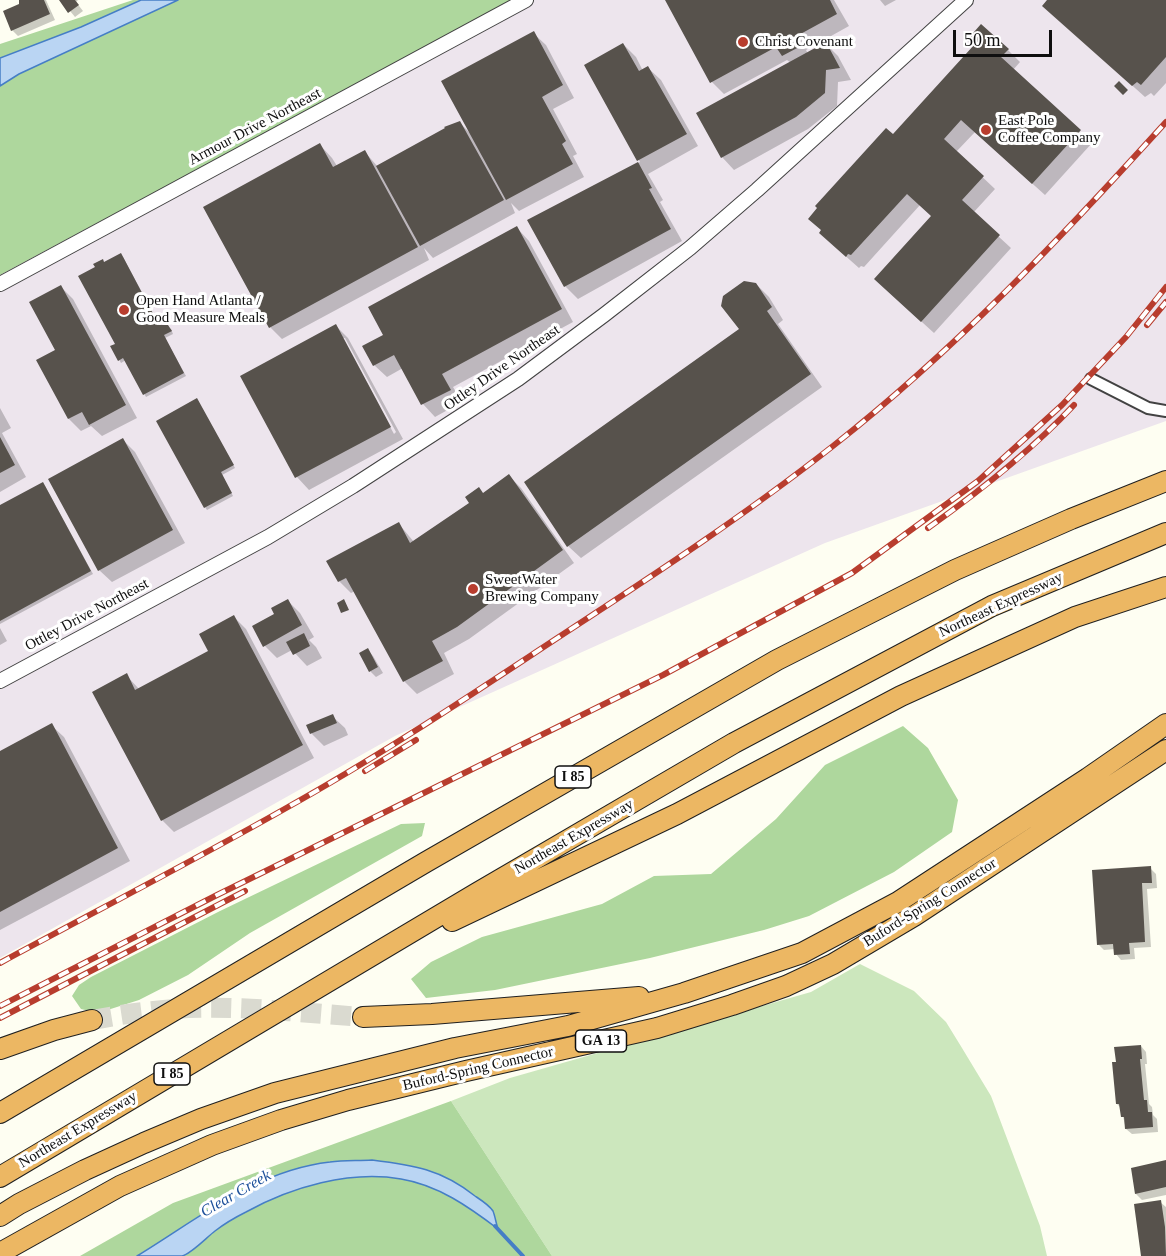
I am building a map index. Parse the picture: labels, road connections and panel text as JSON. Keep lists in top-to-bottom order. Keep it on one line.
{"streets":{"highway":["Northeast Expressway","I 85","Buford-Spring Connector","GA 13"],"street":["Armour Drive Northeast","Ottley Drive Northeast"]},"water":["Clear Creek"],"places":["Christ Covenant","East Pole Coffee Company","Open Hand Atlanta / Good Measure Meals","SweetWater Brewing Company"],"scale_bar":"50 m"}
